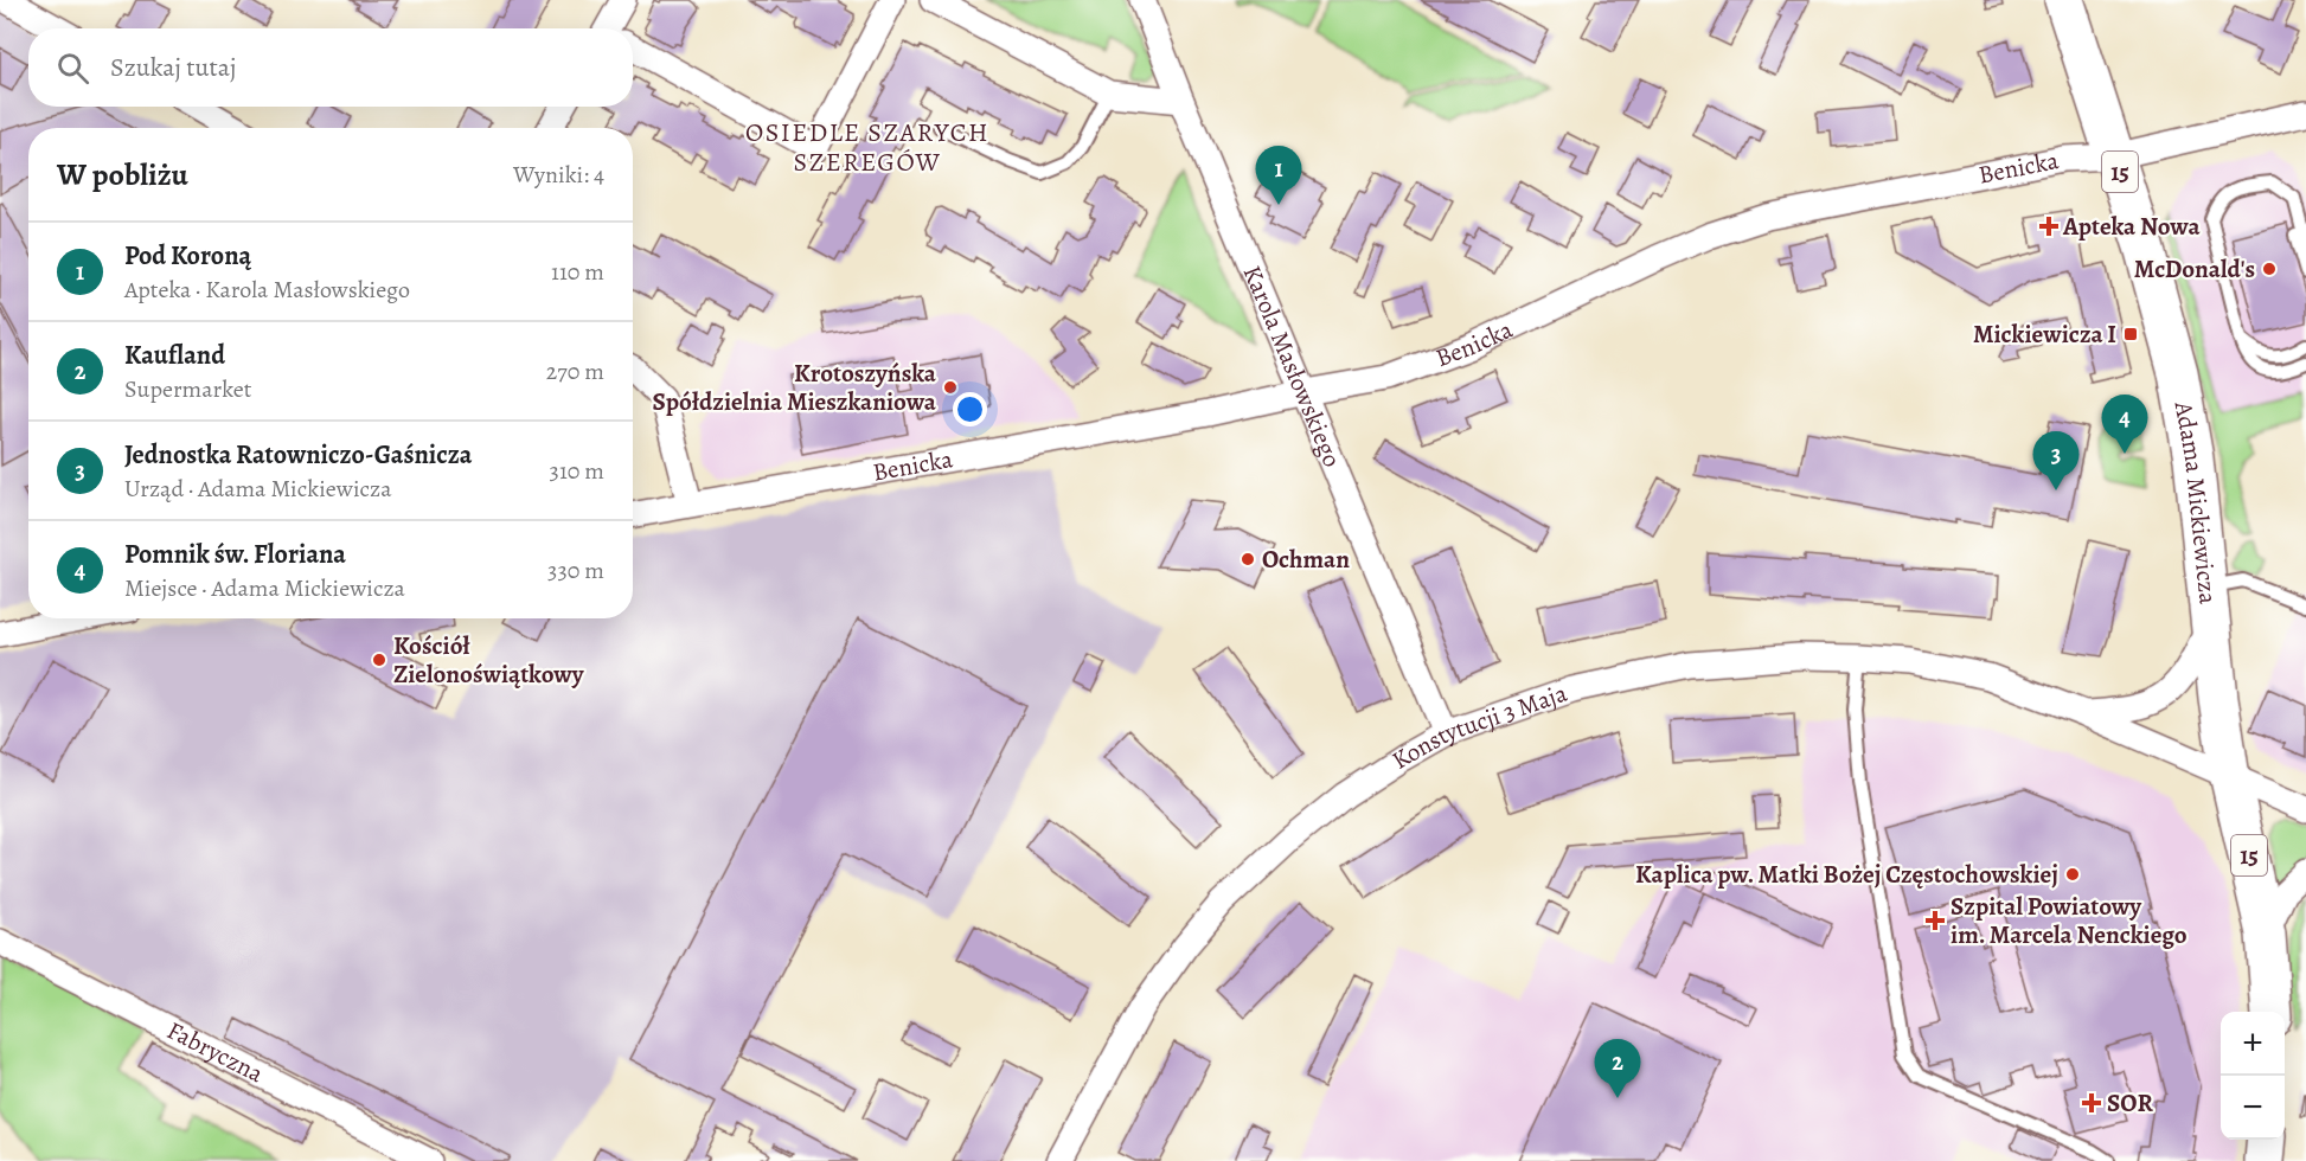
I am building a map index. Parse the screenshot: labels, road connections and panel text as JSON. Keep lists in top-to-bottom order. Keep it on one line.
{"streets":{"main road":["15","Adama Mickiewicza"],"street":["Benicka","Karola Masłowskiego","Konstytucji 3 Maja","Fabryczna"]},"crossings":[["Benicka","Karola Masłowskiego"],["Benicka","Adama Mickiewicza"],["Karola Masłowskiego","Konstytucji 3 Maja"],["Adama Mickiewicza","Konstytucji 3 Maja"]],"districts":["OSIEDLE SZARYCH SZEREGÓW"],"places":{"health":["Apteka Nowa","Szpital Powiatowy im. Marcela Nenckiego","SOR"],"other":["McDonald's","Krotoszyńska Spółdzielnia Mieszkaniowa","Ochman","Kościół Zielonoświątkowy","Kaplica pw. Matki Bożej Częstochowskiej"],"transit":["Mickiewicza I"]},"page":{"search":"Szukaj tutaj","heading":["W pobliżu","Wyniki: 4"],"pins":["1","4","3","2"],"list":[{"mark":"1","name":"Pod Koroną","note":"Apteka · Karola Masłowskiego","value":"110 m"},{"mark":"2","name":"Kaufland","note":"Supermarket","value":"270 m"},{"mark":"3","name":"Jednostka Ratowniczo-Gaśnicza","note":"Urząd · Adama Mickiewicza","value":"310 m"},{"mark":"4","name":"Pomnik św. Floriana","note":"Miejsce · Adama Mickiewicza","value":"330 m"}],"map_buttons":["+","−"]}}
